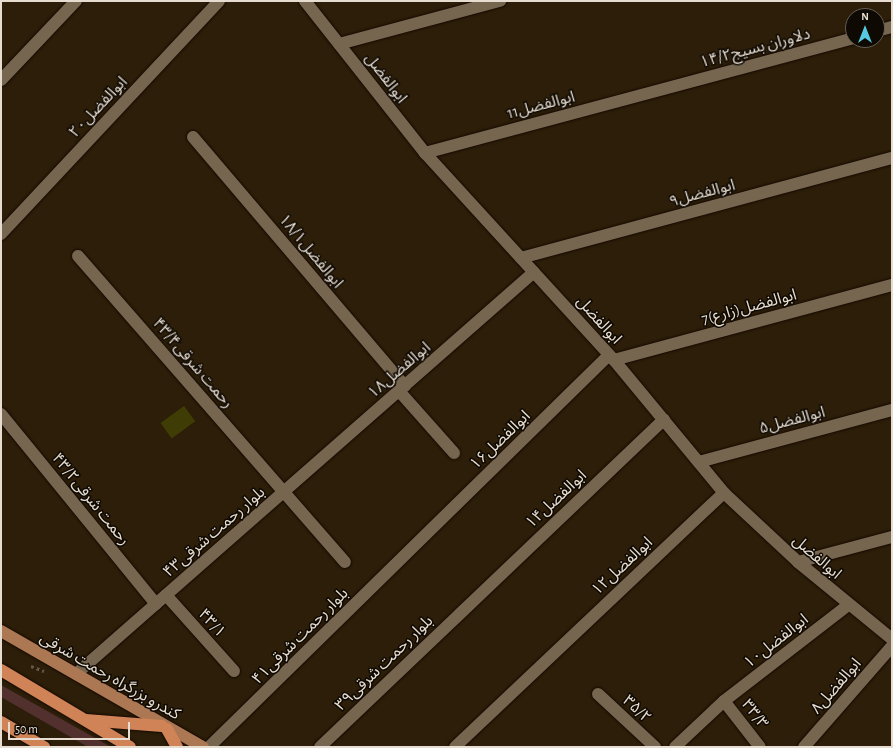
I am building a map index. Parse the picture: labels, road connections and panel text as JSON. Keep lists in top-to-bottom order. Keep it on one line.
{"streets":{"main road":["کندرو بزرگراه رحمت شرقی"],"street":["۱۴/۲دلاوران بسیج","ابوالفضل","11ابوالفضل","ابوالفضل۲۰","ابوالفضل۹","ابوالفضل۱۸/۱","7ابوالفضل(زارع)","۴۳/۴رحمت شرقی","ابوالفضل۱۸","ابوالفضل۵","ابوالفضل۱۶","۴۳/۲رحمت شرقی","ابوالفضل۱۴","بلوار رحمت شرقی۴۳","ابوالفضل۱۲","۴۳/۱","بلوار رحمت شرقی۴۱","ابوالفضل۱۰","بلوار رحمت شرقی۳۹","ابوالفضل۸","۳۵/۲","۳۳/۳"]},"crossings":[["۱۴/۲دلاوران بسیج","11ابوالفضل"],["ابوالفضل","11ابوالفضل"],["ابوالفضل","ابوالفضل۹"],["ابوالفضل","7ابوالفضل(زارع)"],["ابوالفضل","ابوالفضل۱۸"],["ابوالفضل","ابوالفضل۵"],["ابوالفضل","ابوالفضل۱۶"],["ابوالفضل","ابوالفضل۱۴"],["ابوالفضل","ابوالفضل۱۲"],["ابوالفضل","ابوالفضل۱۰"],["ابوالفضل۱۸/۱","ابوالفضل۱۸"],["7ابوالفضل(زارع)","ابوالفضل۱۶"],["۴۳/۴رحمت شرقی","ابوالفضل۱۸"],["۴۳/۴رحمت شرقی","بلوار رحمت شرقی۴۳"],["ابوالفضل۱۸","بلوار رحمت شرقی۴۳"],["ابوالفضل۱۶","بلوار رحمت شرقی۴۱"],["۴۳/۲رحمت شرقی","بلوار رحمت شرقی۴۳"],["ابوالفضل۱۴","بلوار رحمت شرقی۳۹"],["بلوار رحمت شرقی۴۳","۴۳/۱"],["ابوالفضل۱۰","۳۳/۳"]],"scale_bar":"50 m","north":"top"}
